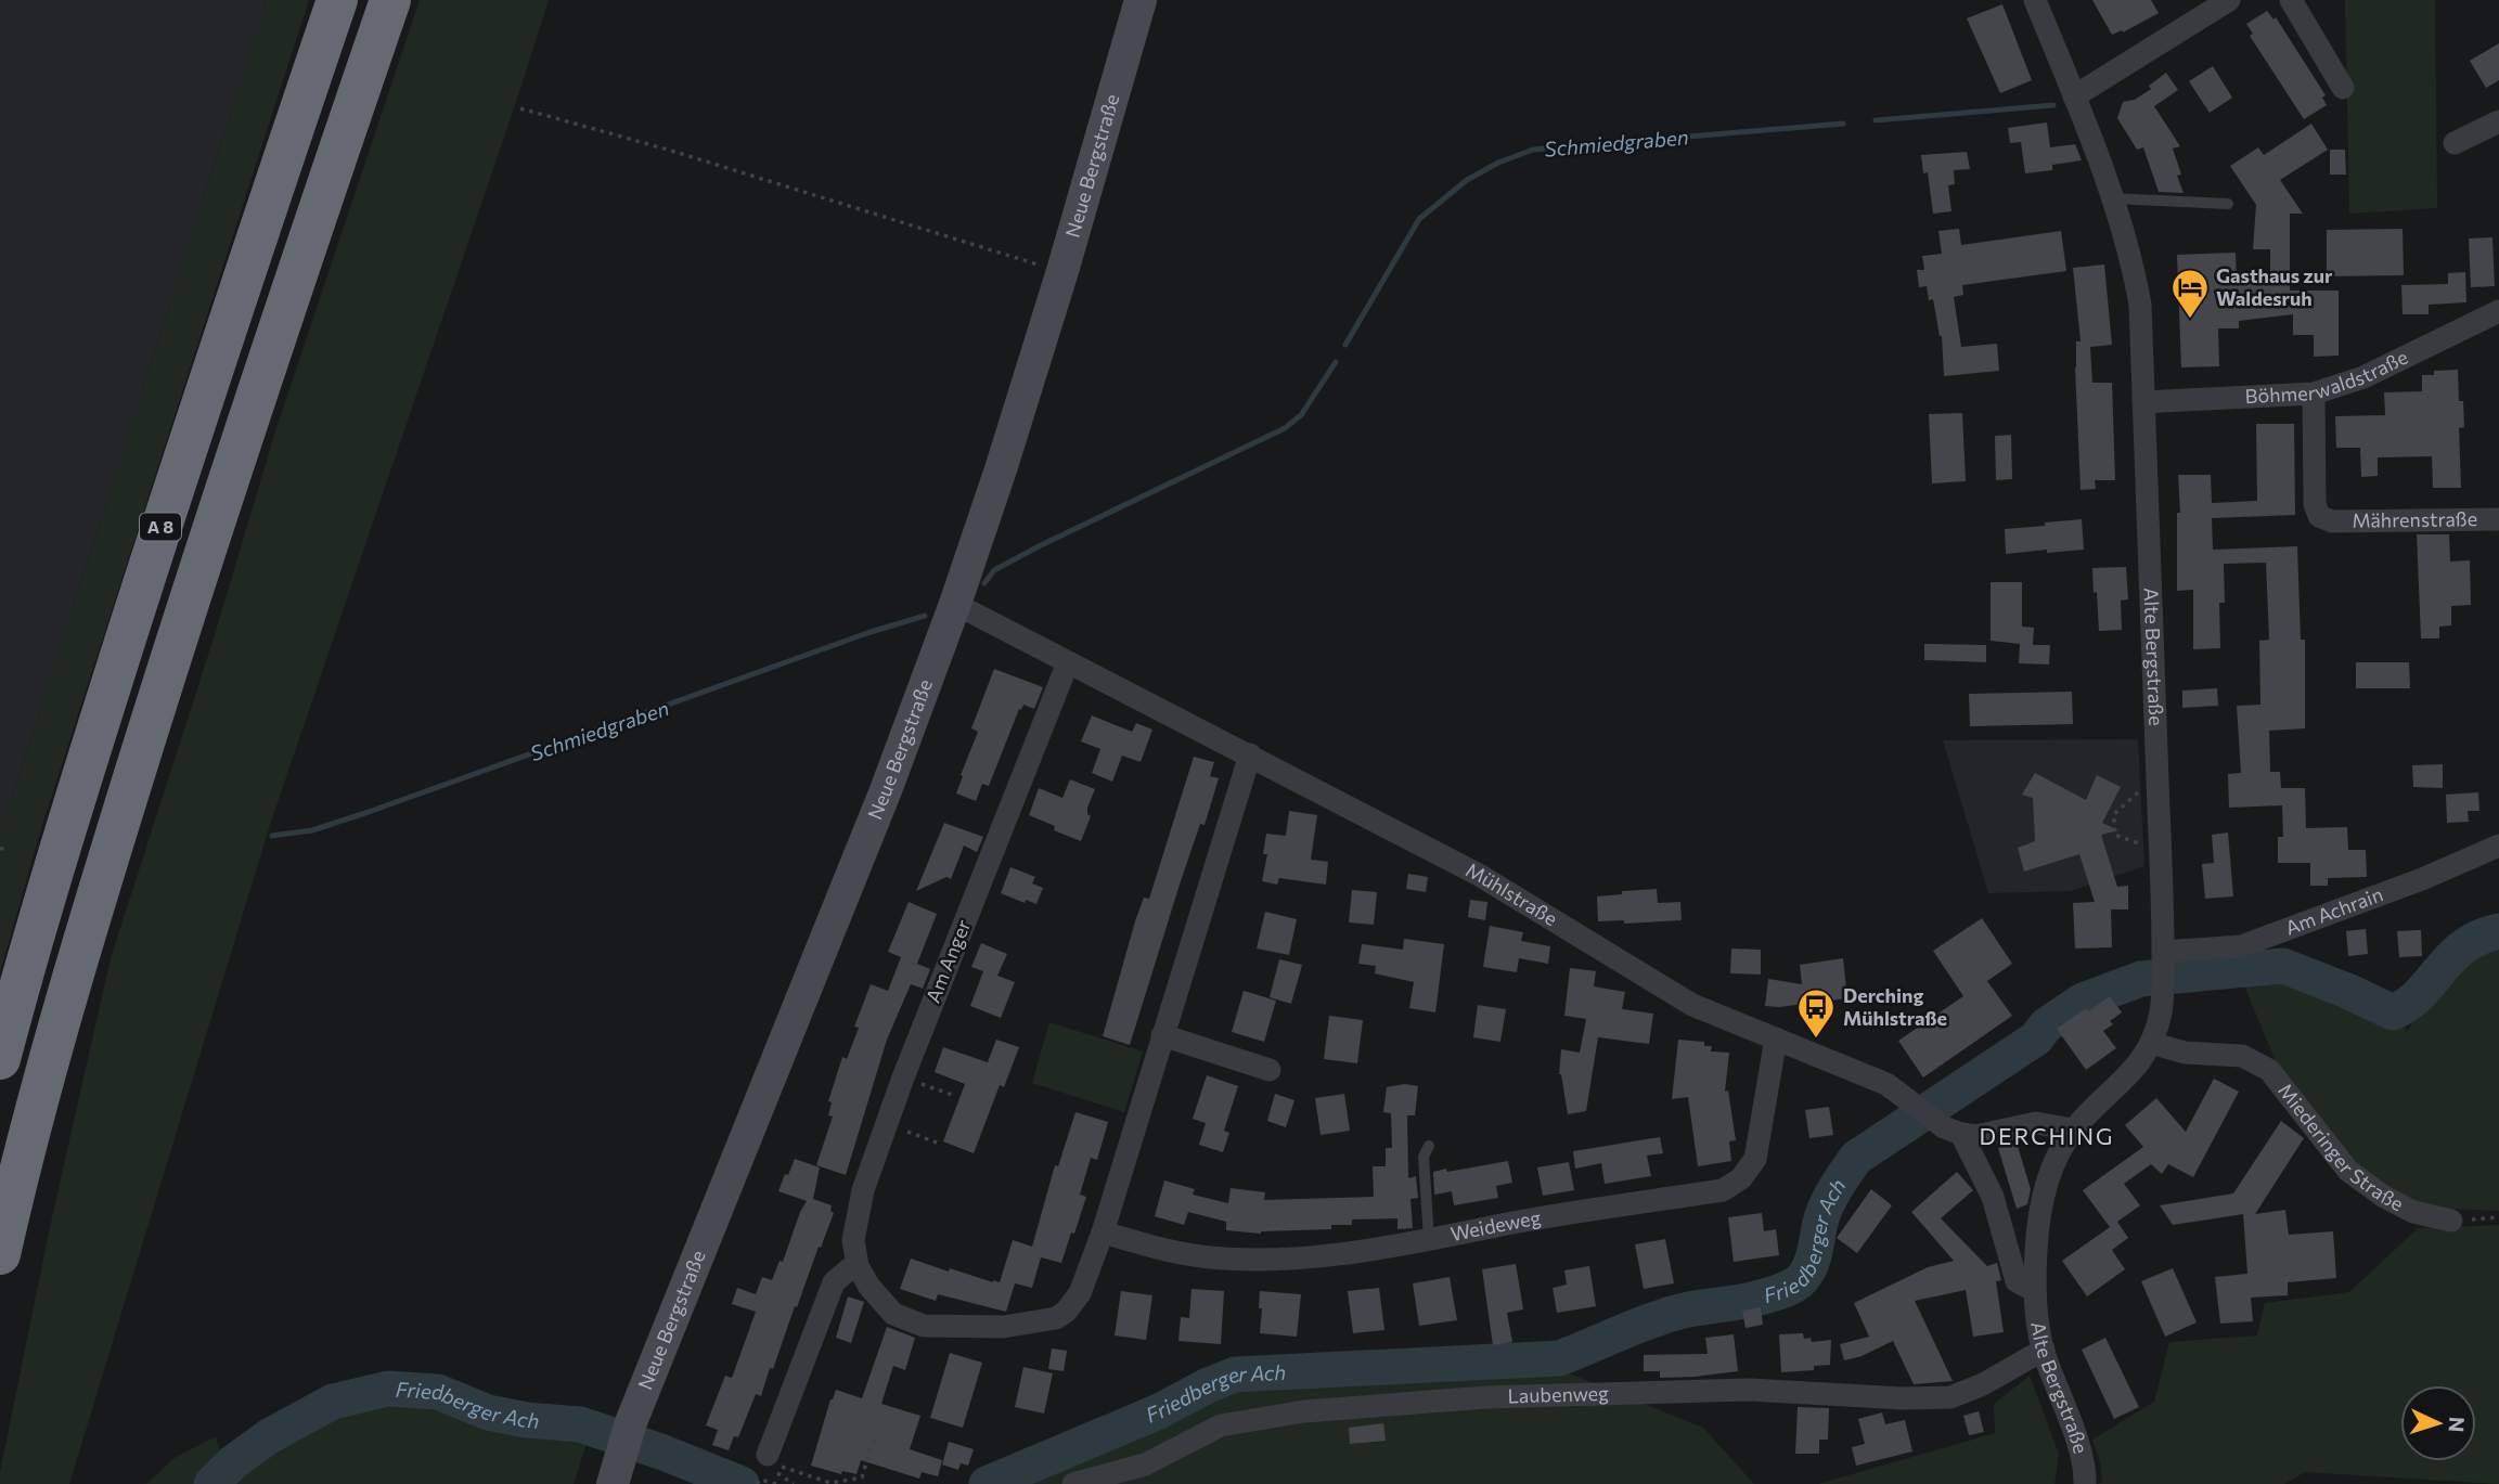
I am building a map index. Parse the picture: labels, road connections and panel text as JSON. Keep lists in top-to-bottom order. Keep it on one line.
{"streets":{"highway":["A 8"],"main road":["Neue Bergstraße"],"street":["Böhmerwaldstraße","Mährenstraße","Alte Bergstraße","Mühlstraße","Am Achrain","Am Anger","Miederinger Straße","Weideweg","Laubenweg"]},"crossings":[["Neue Bergstraße","Mühlstraße"],["Böhmerwaldstraße","Mährenstraße"],["Böhmerwaldstraße","Alte Bergstraße"],["Alte Bergstraße","Mühlstraße"],["Alte Bergstraße","Am Achrain"],["Alte Bergstraße","Miederinger Straße"],["Alte Bergstraße","Laubenweg"],["Mühlstraße","Am Anger"],["Mühlstraße","Weideweg"],["Am Anger","Weideweg"]],"districts":["DERCHING"],"water":["Schmiedgraben","Friedberger Ach"],"places":{"hotel":["Gasthaus zur Waldesruh"],"bus stop":["Derching Mühlstraße"]},"north":"right"}
